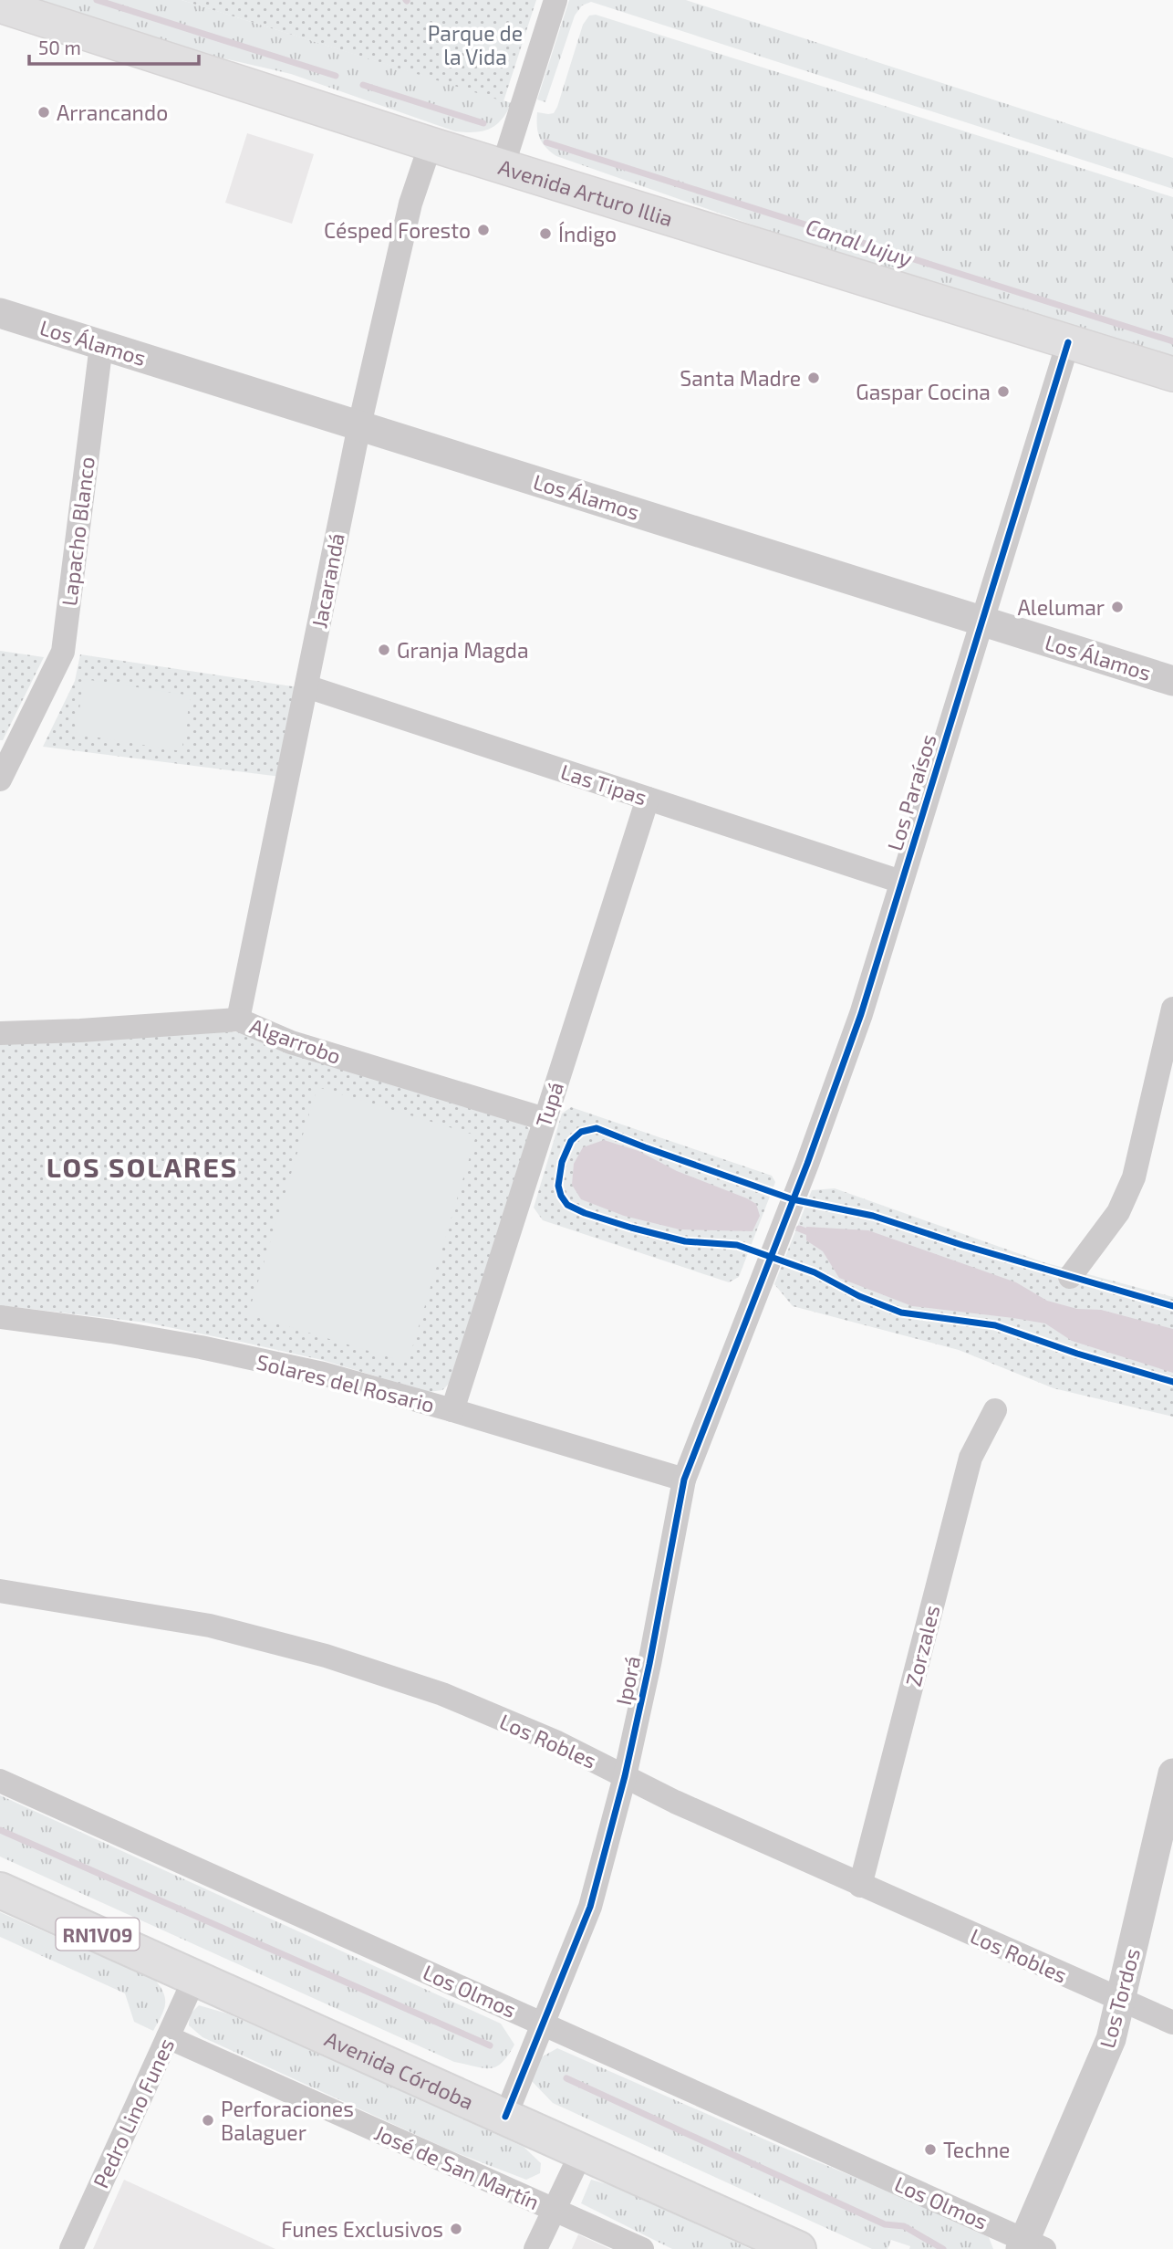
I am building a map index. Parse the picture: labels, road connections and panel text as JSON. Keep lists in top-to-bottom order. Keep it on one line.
{"streets":{"main road":["Avenida Arturo Illia","RN1V09","Avenida Córdoba"],"street":["Los Álamos","Lapacho Blanco","Jacarandá","Las Tipas","Los Paraísos","Algarrobo","Tupá","Solares del Rosario","Zorzales","Iporá","Los Robles","Los Olmos","Los Tordos","Pedro Lino Funes","José de San Martín"]},"crossings":[["Avenida Arturo Illia","Jacarandá"],["Avenida Arturo Illia","Los Paraísos"],["Los Álamos","Lapacho Blanco"],["Los Álamos","Jacarandá"],["Los Álamos","Los Paraísos"],["Jacarandá","Las Tipas"],["Jacarandá","Algarrobo"],["Las Tipas","Los Paraísos"],["Las Tipas","Tupá"],["Los Paraísos","Iporá"],["Algarrobo","Tupá"],["Tupá","Solares del Rosario"],["Solares del Rosario","Iporá"],["Zorzales","Los Robles"],["Iporá","Los Robles"],["Iporá","Los Olmos"],["Iporá","Avenida Córdoba"],["Los Robles","Los Tordos"],["Los Olmos","Los Tordos"],["Avenida Córdoba","Pedro Lino Funes"],["Pedro Lino Funes","José de San Martín"]],"districts":["LOS SOLARES"],"water":["Canal Jujuy"],"parks":["Parque de la Vida"],"places":["Arrancando","Césped Foresto","Índigo","Santa Madre","Gaspar Cocina","Alelumar","Granja Magda","Perforaciones Balaguer","Techne","Funes Exclusivos"],"scale_bar":"50 m"}
